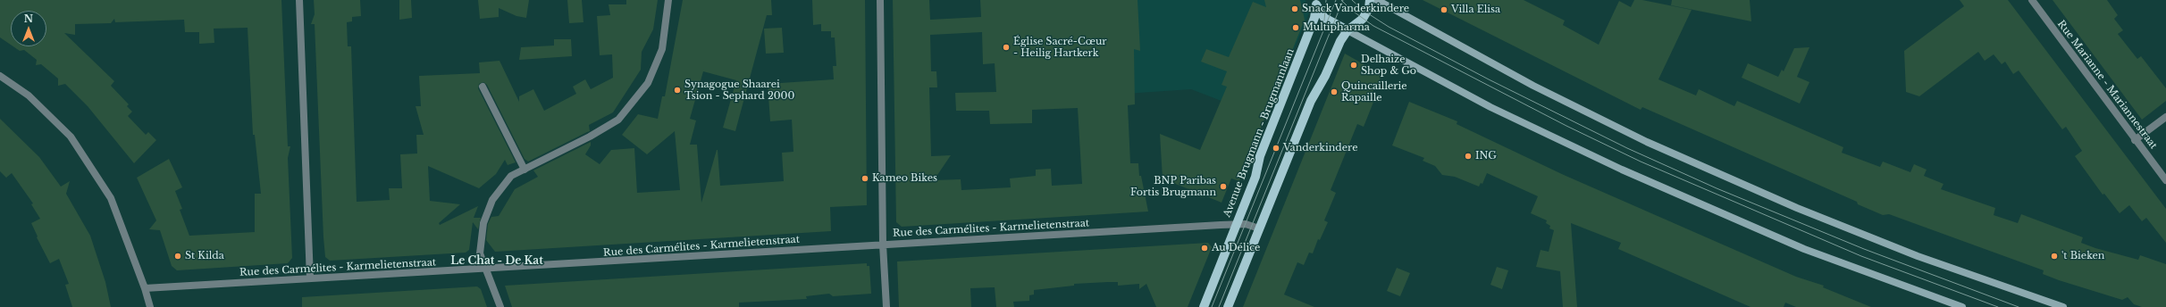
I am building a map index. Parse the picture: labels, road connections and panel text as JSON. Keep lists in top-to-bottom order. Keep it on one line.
{"streets":{"main road":["Avenue Brugmann - Brugmannlaan"],"street":["Rue Marianne - Mariannestraat","Rue des Carmélites - Karmelietenstraat"]},"crossings":[["Avenue Brugmann - Brugmannlaan","Rue des Carmélites - Karmelietenstraat"]],"districts":["Le Chat - De Kat"],"places":["Snack Vanderkindere","Villa Elisa","Multipharma","Église Sacré-Cœur - Heilig Hartkerk","Delhaize Shop & Go","Synagogue Shaarei Tsion - Sephard 2000","Quincaillerie Rapaille","Vanderkindere","ING","Kameo Bikes","BNP Paribas Fortis Brugmann","Au Délice","St Kilda","'t Bieken"],"north":"top"}
